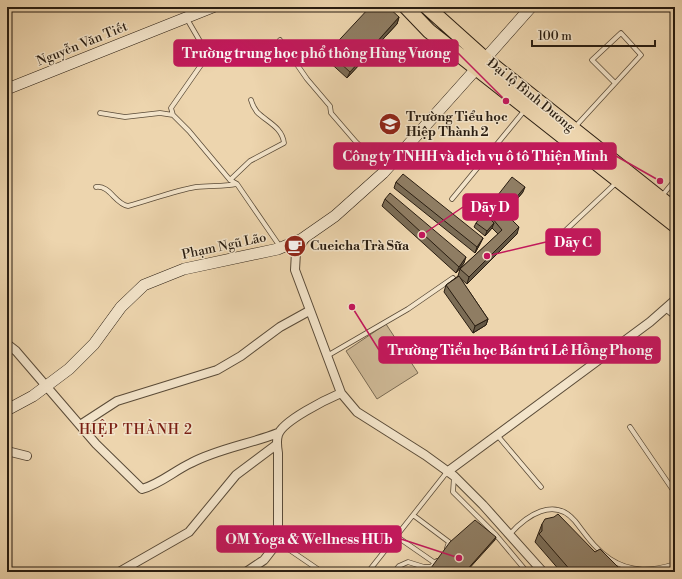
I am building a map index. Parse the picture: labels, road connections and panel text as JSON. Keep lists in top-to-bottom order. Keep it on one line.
{"streets":{"highway":["Đại lộ Bình Dương"],"street":["Nguyễn Văn Tiết","Phạm Ngũ Lão"]},"crossings":[["Đại lộ Bình Dương","Phạm Ngũ Lão"]],"districts":["HIỆP THÀNH 2"],"places":{"other":["Trường trung học phổ thông Hùng Vương","Công ty TNHH và dịch vụ ô tô Thiện Minh","Dãy D","Dãy C","Trường Tiểu học Bán trú Lê Hồng Phong","OM Yoga & Wellness HUb"],"school or university":["Trường Tiểu học Hiệp Thành 2"],"cafe":["Cueicha Trà Sữa"]},"scale_bar":"100 m"}
